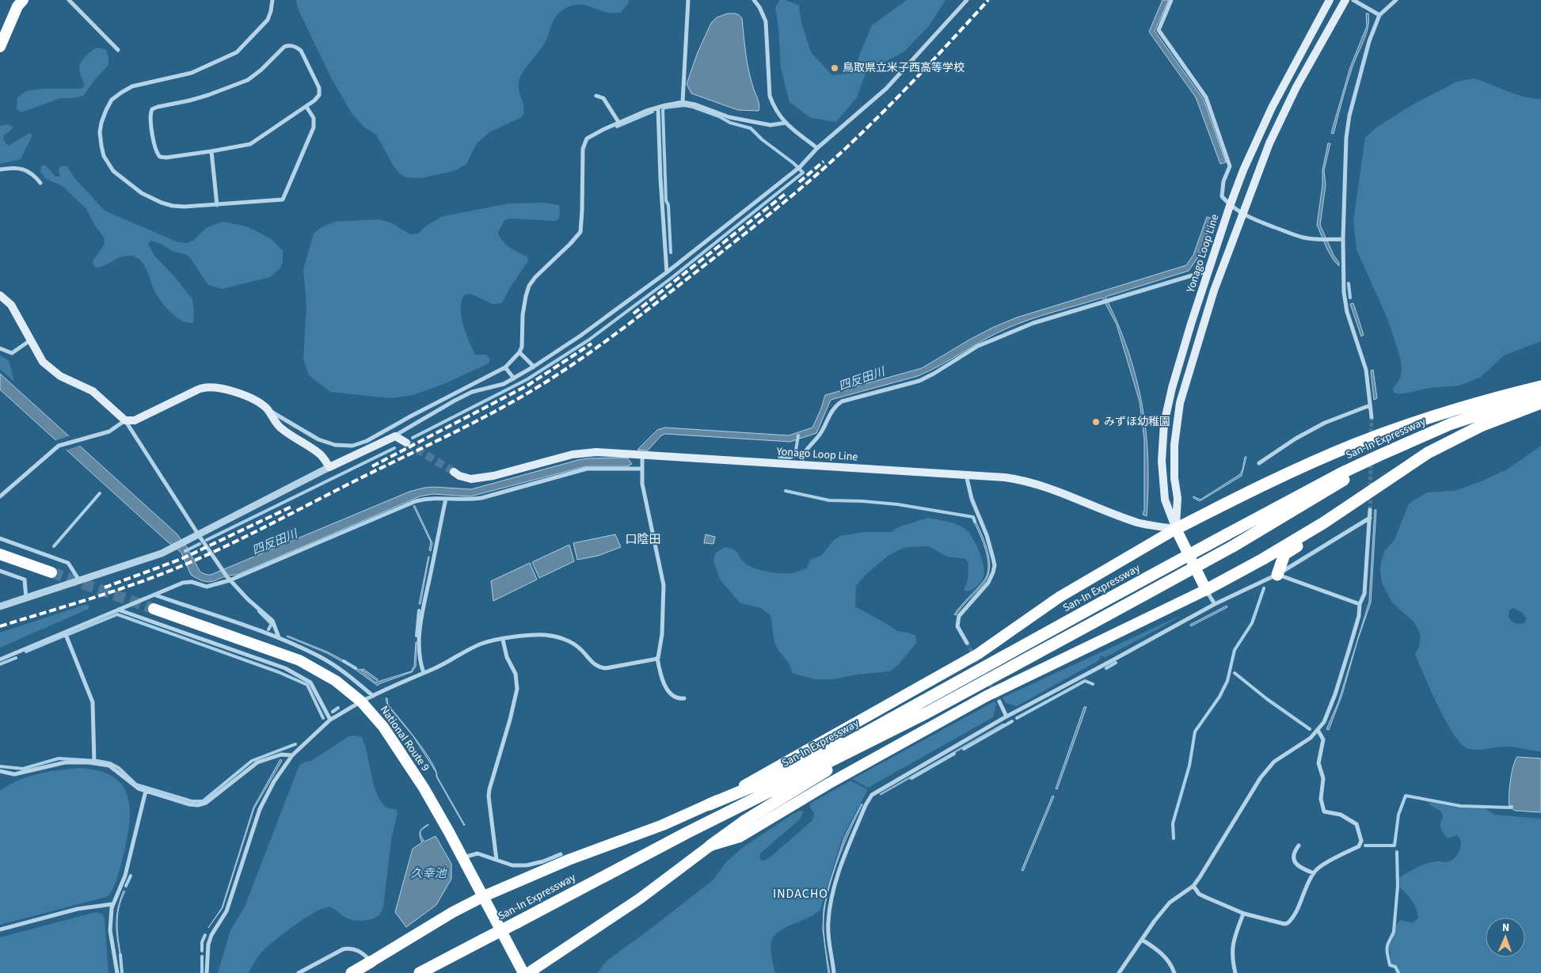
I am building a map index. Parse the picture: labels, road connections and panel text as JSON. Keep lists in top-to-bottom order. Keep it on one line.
{"streets":{"highway":["San-In Expressway","National Route 9"],"main road":["Yonago Loop Line"]},"districts":["口陰田","INDACHO"],"water":["四反田川","久幸池"],"places":["鳥取県立米子西高等学校","みずほ幼稚園"],"north":"top"}
